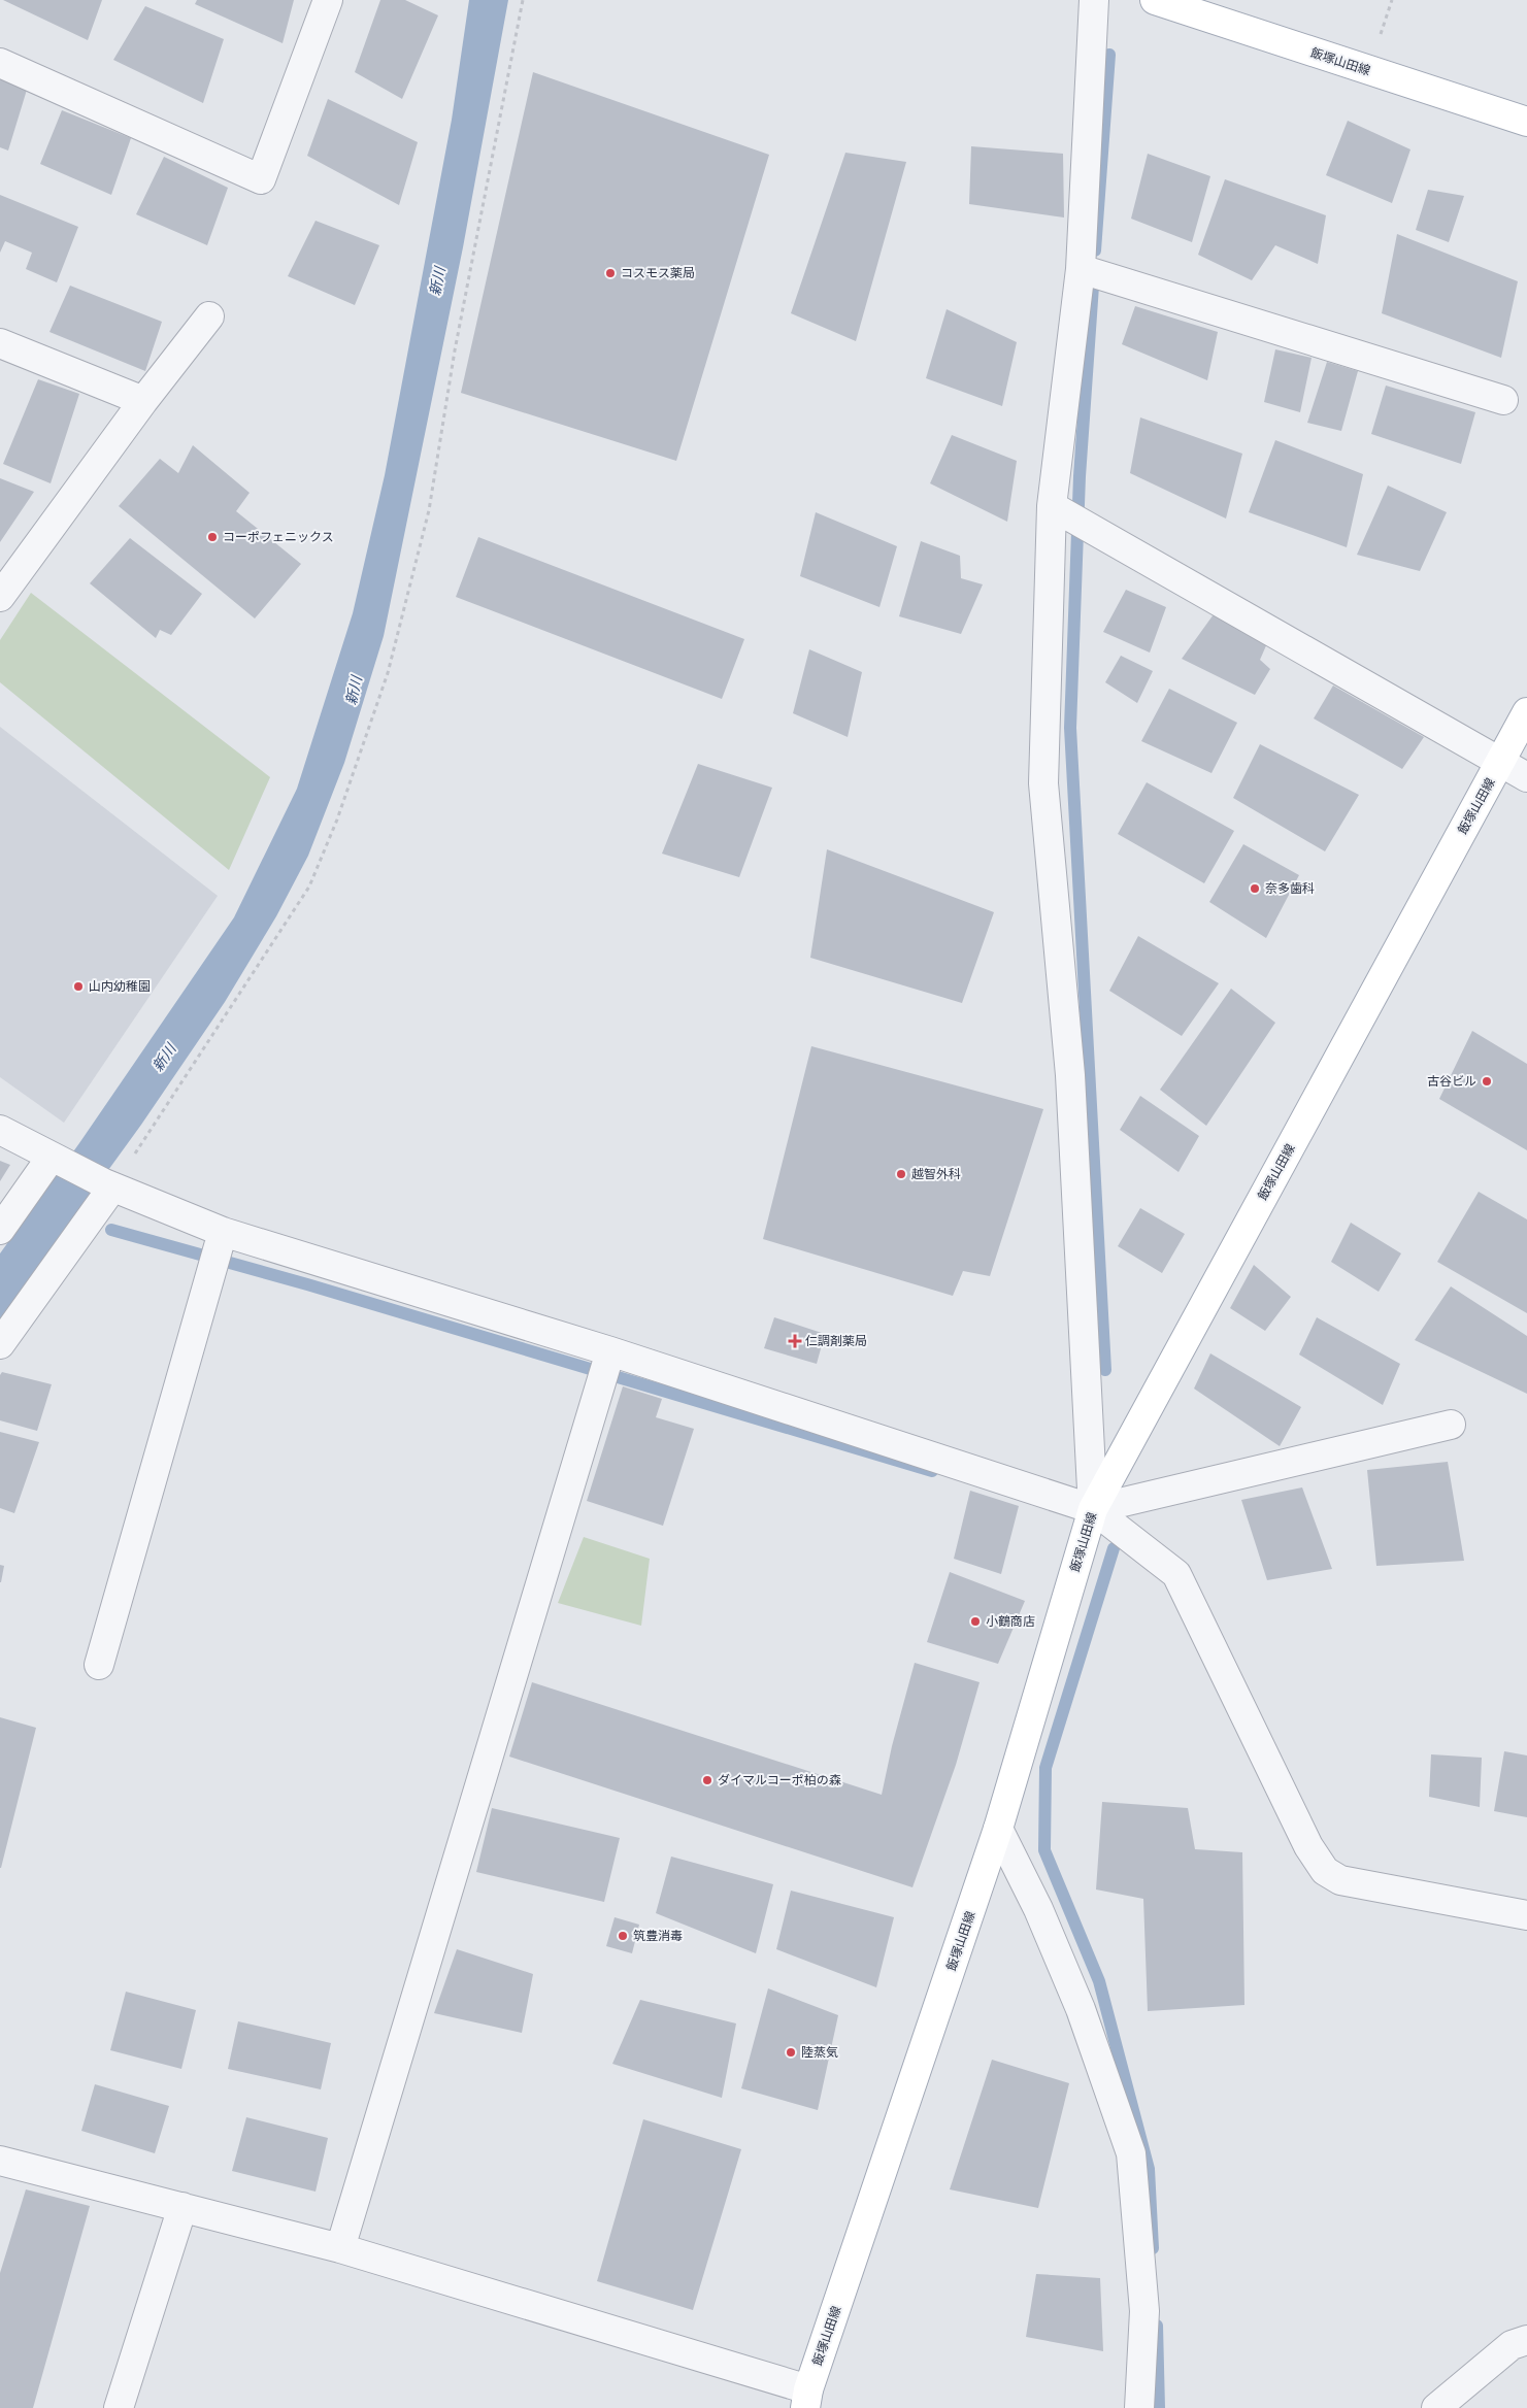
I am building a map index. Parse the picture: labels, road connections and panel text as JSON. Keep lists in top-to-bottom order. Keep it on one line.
{"streets":{"main road":["飯塚山田線"]},"water":["新川"],"places":{"other":["コスモス薬局","コーポフェニックス","奈多歯科","山内幼稚園","古谷ビル","越智外科","小鶴商店","ダイマルコーポ柏の森","筑豊消毒","陸蒸気"],"health":["仁調剤薬局"]}}
